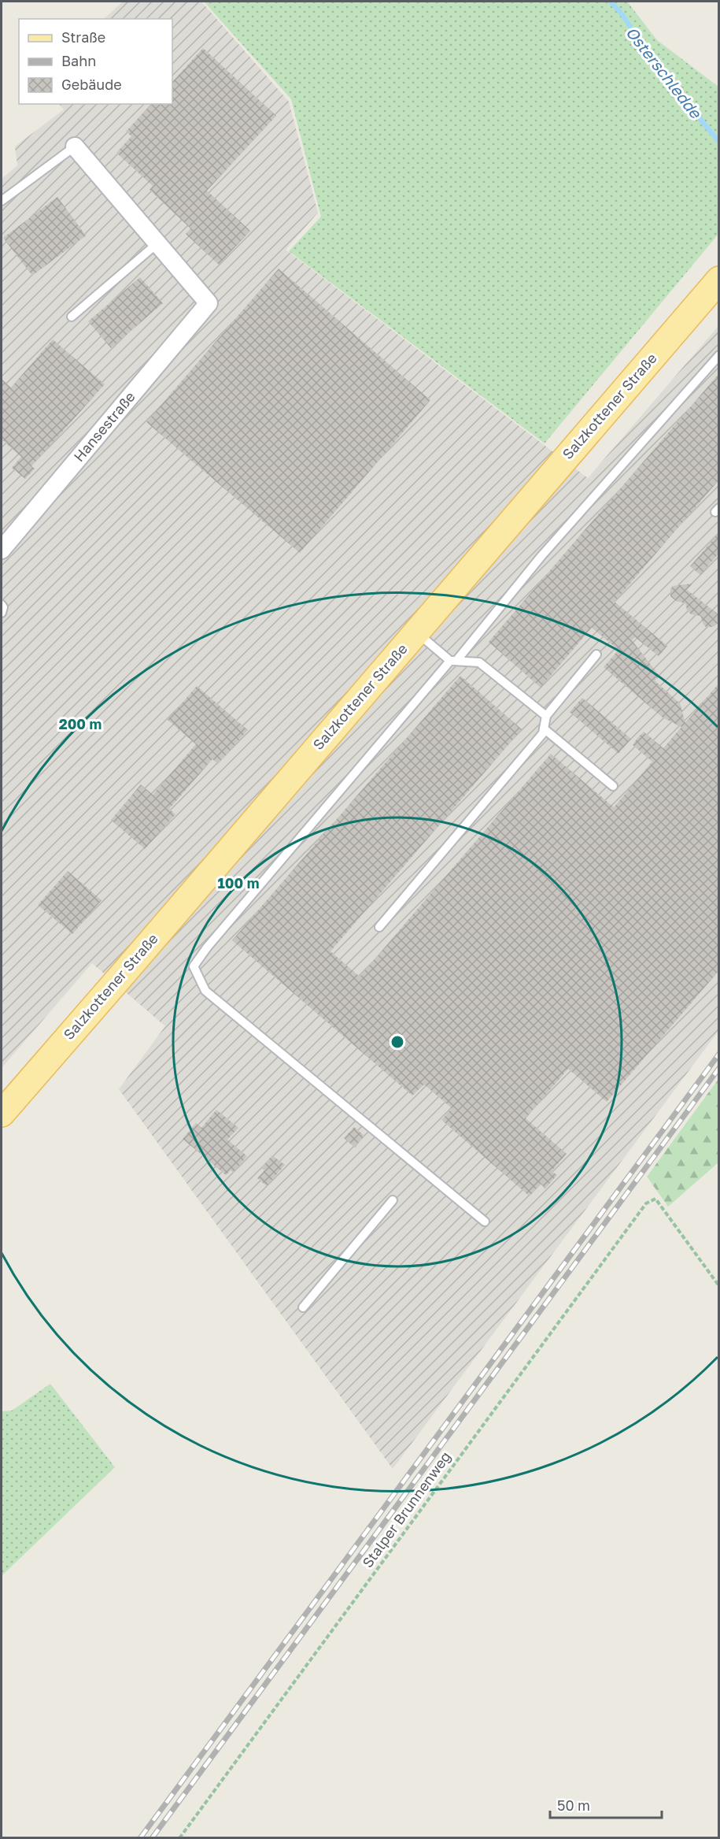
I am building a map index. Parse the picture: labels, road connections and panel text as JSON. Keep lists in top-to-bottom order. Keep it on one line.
{"streets":{"main road":["Salzkottener Straße"],"street":["Hansestraße"],"path":["Stalper Brunnenweg"]},"water":["Osterschledde"],"legend":["Straße","Bahn","Gebäude"],"scale_bar":"50 m","rings":["200 m","100 m"]}
